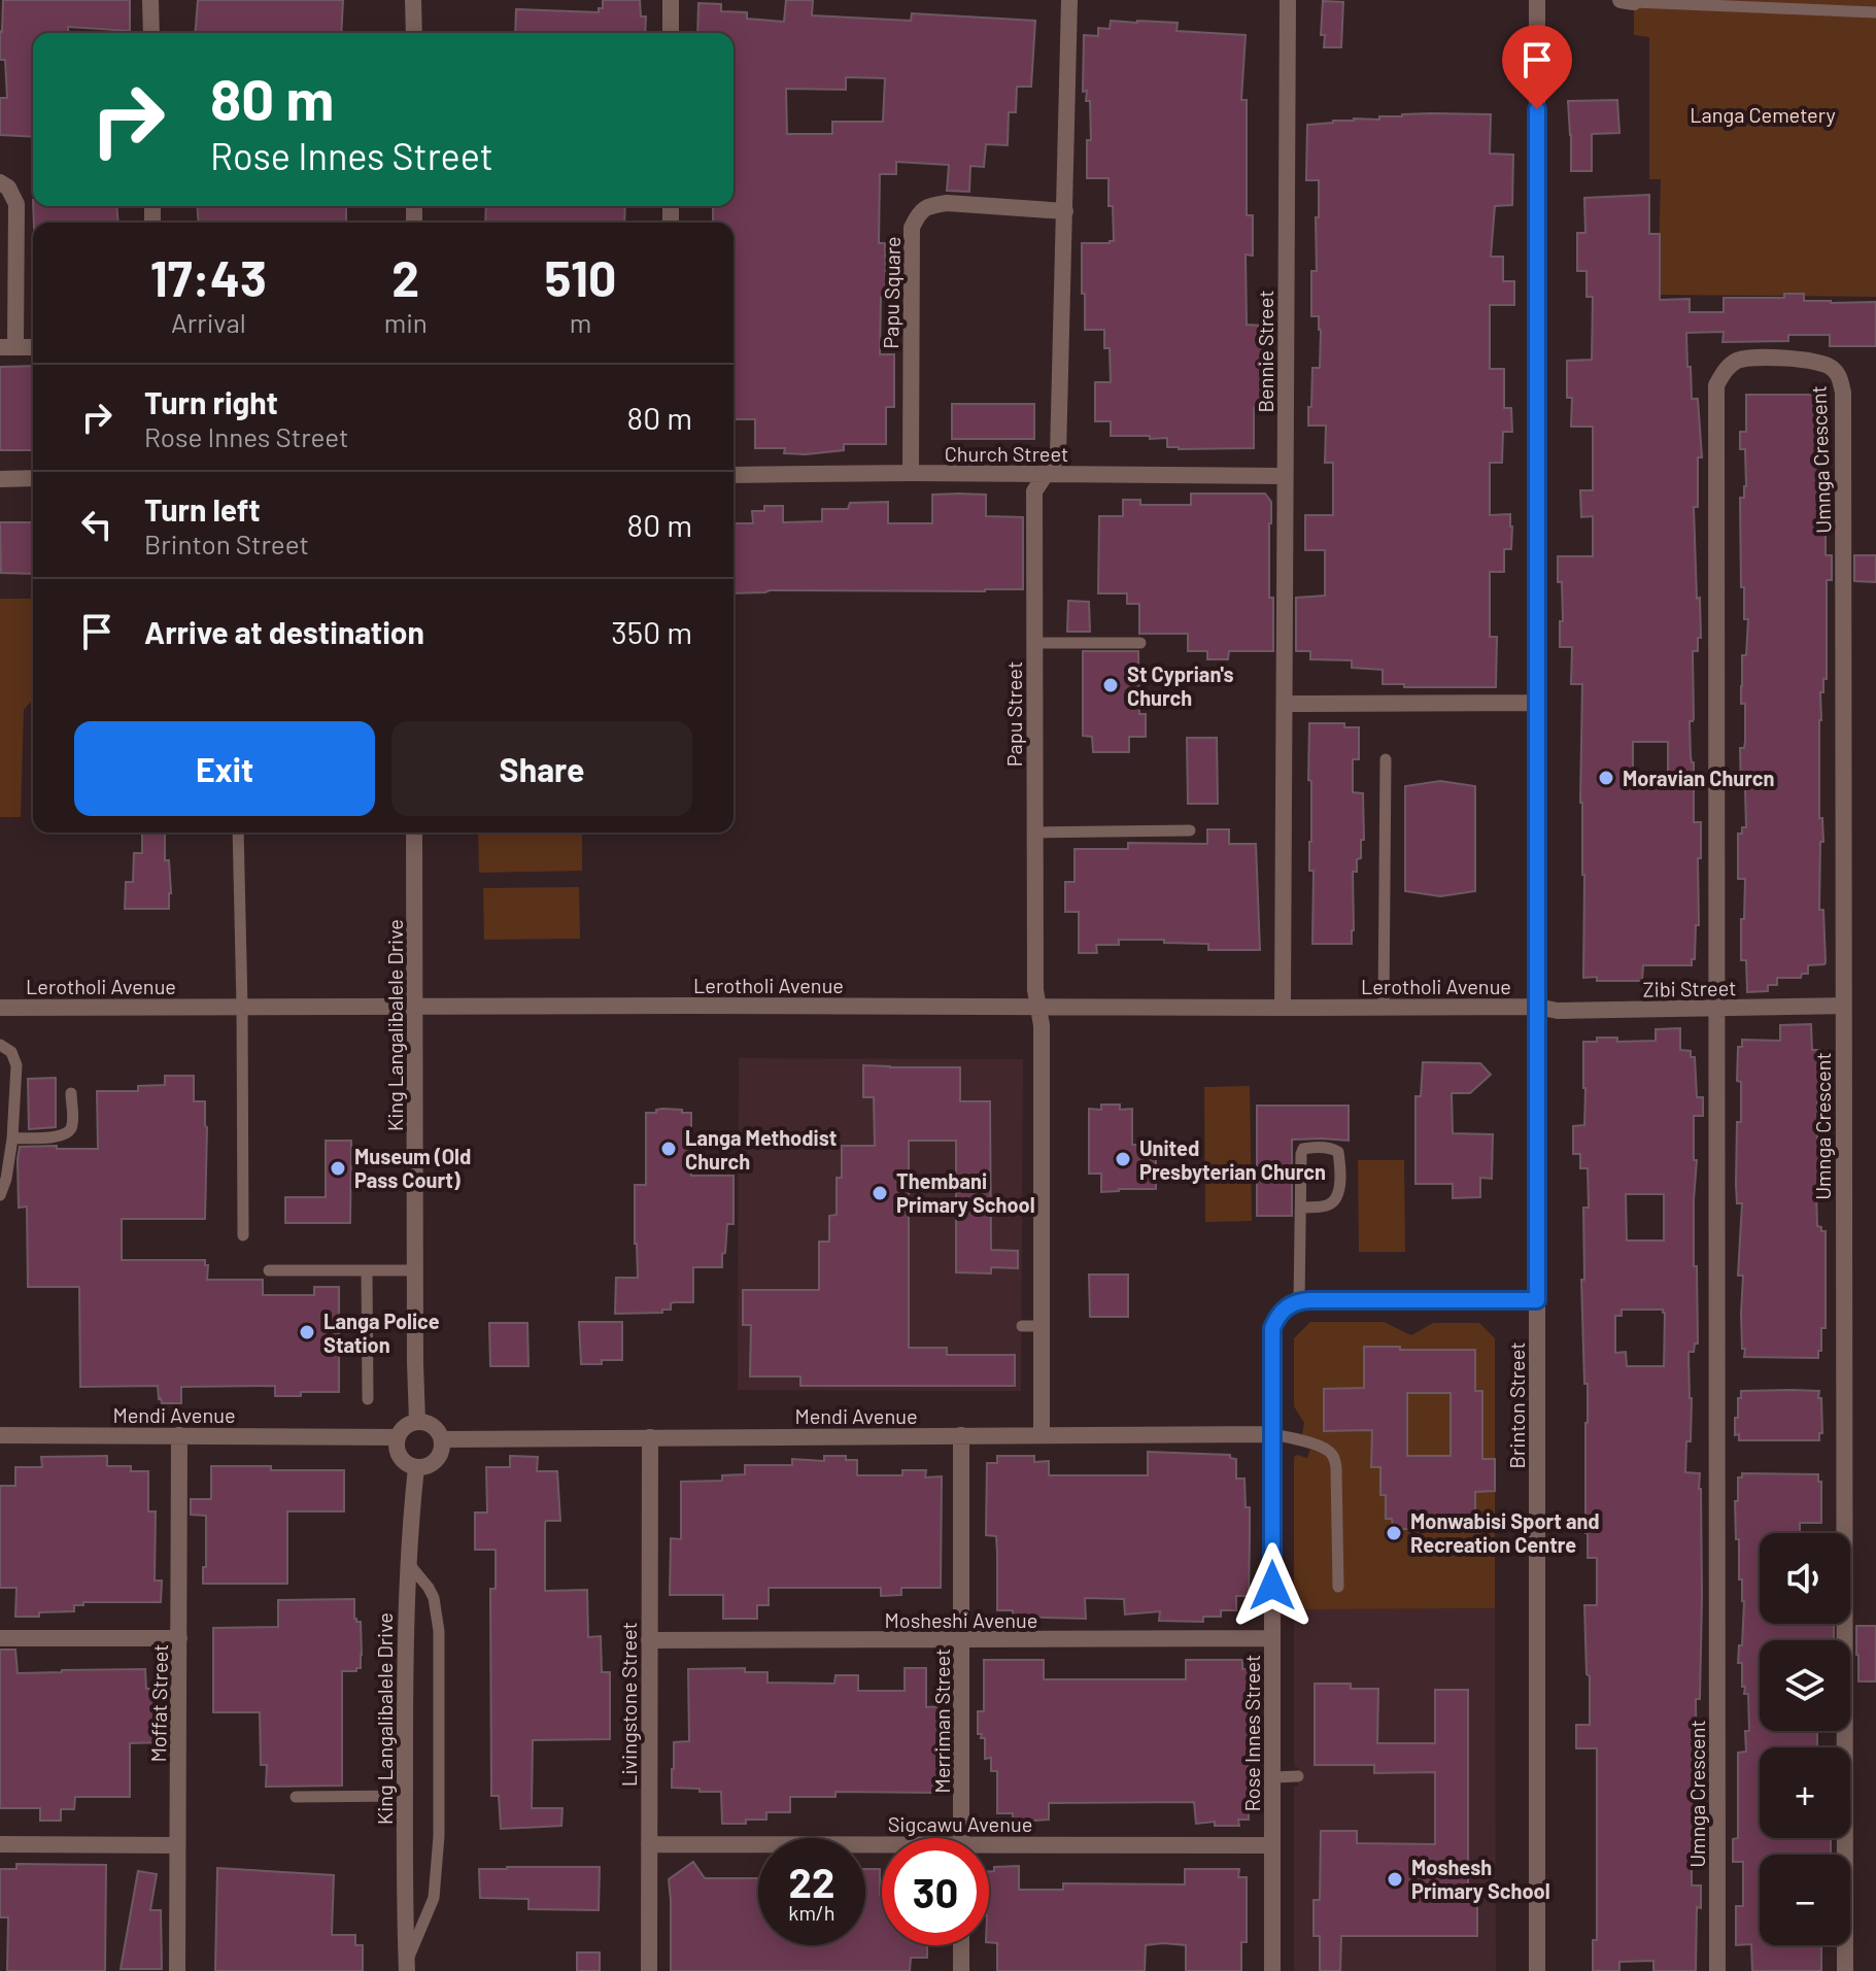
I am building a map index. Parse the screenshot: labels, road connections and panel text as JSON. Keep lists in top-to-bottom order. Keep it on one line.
{"streets":{"street":["Papu Square","Bennie Street","Church Street","Umnga Crescent","Papu Street","Lerotholi Avenue","Zibi Street","King Langalibalele Drive","Brinton Street","Mendi Avenue","Mosheshi Avenue","Moffat Street","Livingstone Street","Merriman Street","Rose Innes Street","Sigcawu Avenue"]},"crossings":[["Papu Square","Church Street"],["Papu Square","Papu Street"],["Bennie Street","Church Street"],["Bennie Street","Lerotholi Avenue"],["Church Street","Papu Street"],["Umnga Crescent","Zibi Street"],["Papu Street","Lerotholi Avenue"],["Papu Street","Mendi Avenue"],["Lerotholi Avenue","Zibi Street"],["Lerotholi Avenue","King Langalibalele Drive"],["Lerotholi Avenue","Brinton Street"],["Zibi Street","Brinton Street"],["King Langalibalele Drive","Mendi Avenue"],["Mendi Avenue","Moffat Street"],["Mendi Avenue","Livingstone Street"],["Mendi Avenue","Merriman Street"],["Mendi Avenue","Rose Innes Street"],["Mosheshi Avenue","Livingstone Street"],["Mosheshi Avenue","Merriman Street"],["Mosheshi Avenue","Rose Innes Street"],["Livingstone Street","Sigcawu Avenue"],["Rose Innes Street","Sigcawu Avenue"]],"parks":["Langa Cemetery"],"places":["St Cyprian's Church","Moravian Churcn","Langa Methodist Church","United Presbyterian Churcn","Museum (Old Pass Court)","Thembani Primary School","Langa Police Station","Monwabisi Sport and Recreation Centre","Moshesh Primary School"],"page":{"turn":["80 m","Rose Innes Street"],"eta":["17:43","Arrival","2","min","510","m"],"list":[{"name":"Turn right","note":"Rose Innes Street","value":"80 m"},{"name":"Turn left","note":"Brinton Street","value":"80 m"},{"name":"Arrive at destination","value":"350 m"}],"buttons":["Exit","Share"],"map_buttons":["+","−"],"speed":"22 km/h","limit":"30"}}
